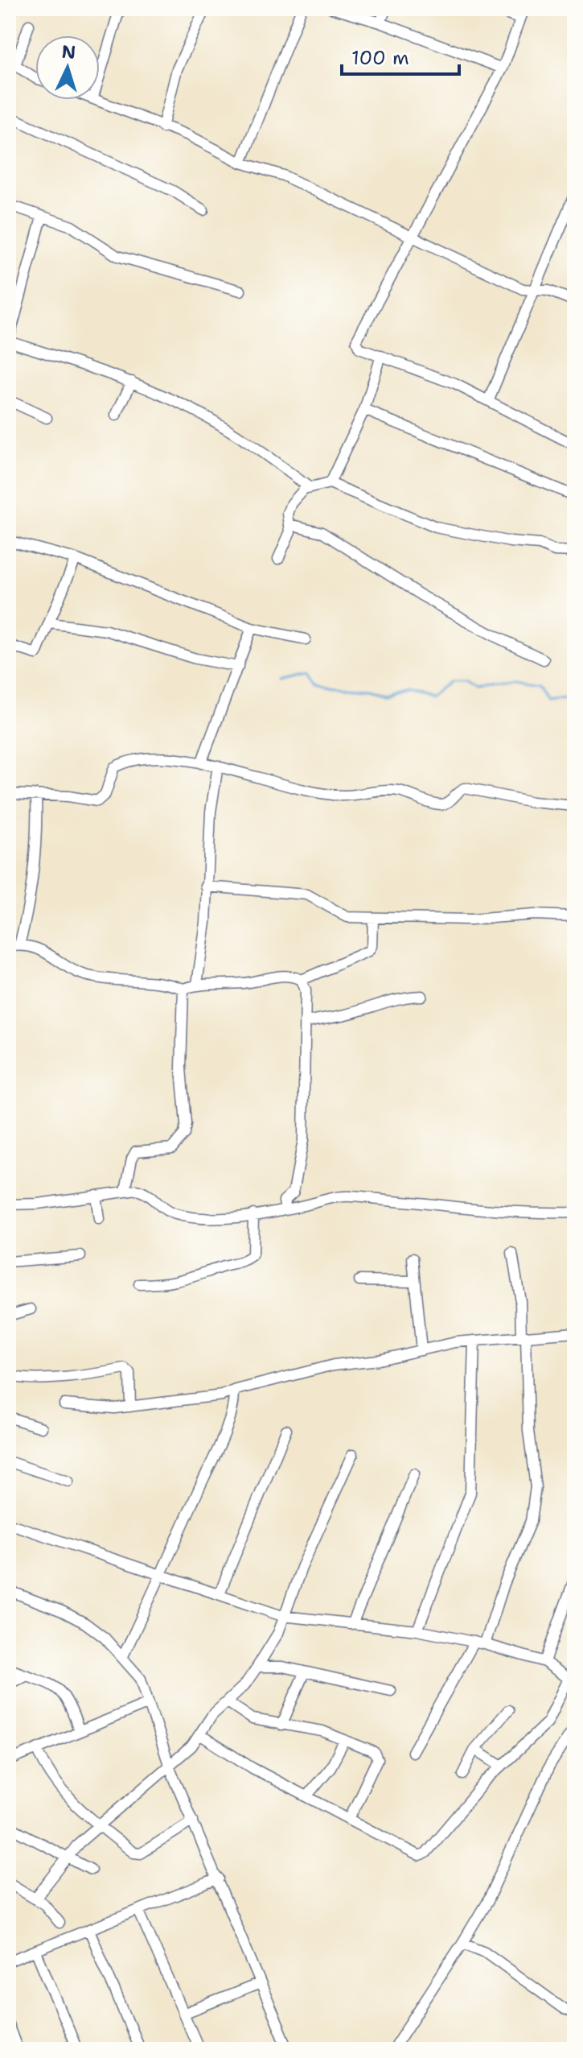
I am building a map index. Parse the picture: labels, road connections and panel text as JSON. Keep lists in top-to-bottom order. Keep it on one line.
{"scale_bar":"100 m","north":"top"}
